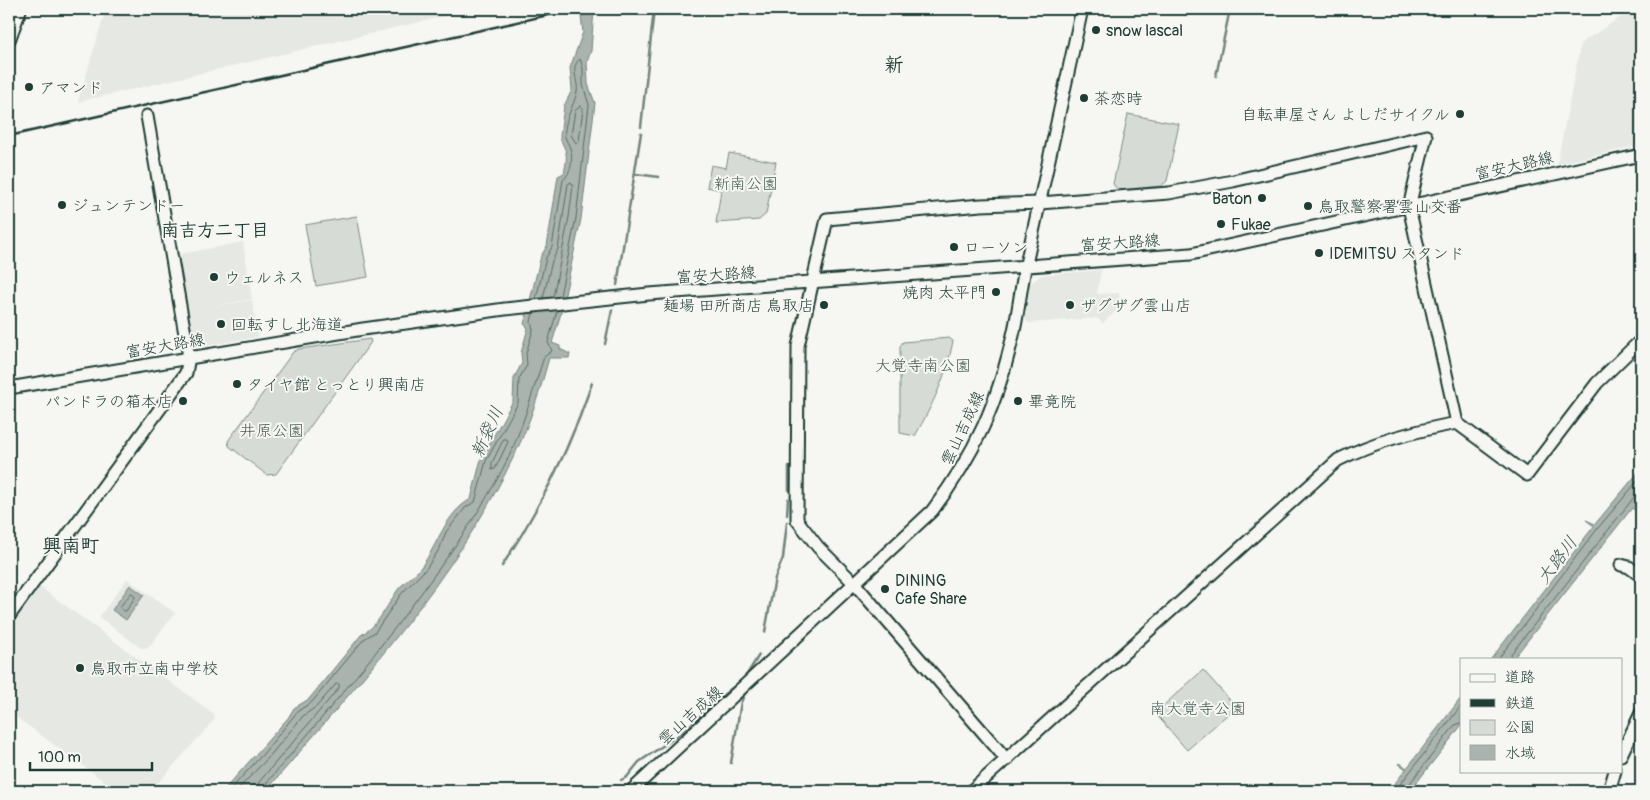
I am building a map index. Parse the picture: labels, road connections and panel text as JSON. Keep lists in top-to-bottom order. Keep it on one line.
{"streets":{"street":["富安大路線","雲山吉成線"]},"crossings":[["富安大路線","雲山吉成線"]],"districts":["新","南吉方二丁目","興南町"],"water":["新袋川","大路川"],"parks":["新南公園","大覚寺南公園","井原公園","南大覚寺公園"],"places":["snow lascal","アマンド","茶恋時","自転車屋さん よしだサイクル","Baton","ジュンテンドー","鳥取警察署雲山交番","Fukae","ローソン","IDEMITSU スタンド","ウェルネス","焼肉 太平門","麺場 田所商店 鳥取店","ザグザグ雲山店","回転すし北海道","タイヤ館 とっとり興南店","パンドラの箱本店","畢竟院","DINING Cafe Share","鳥取市立南中学校"],"legend":["道路","鉄道","公園","水域"],"scale_bar":"100 m"}
